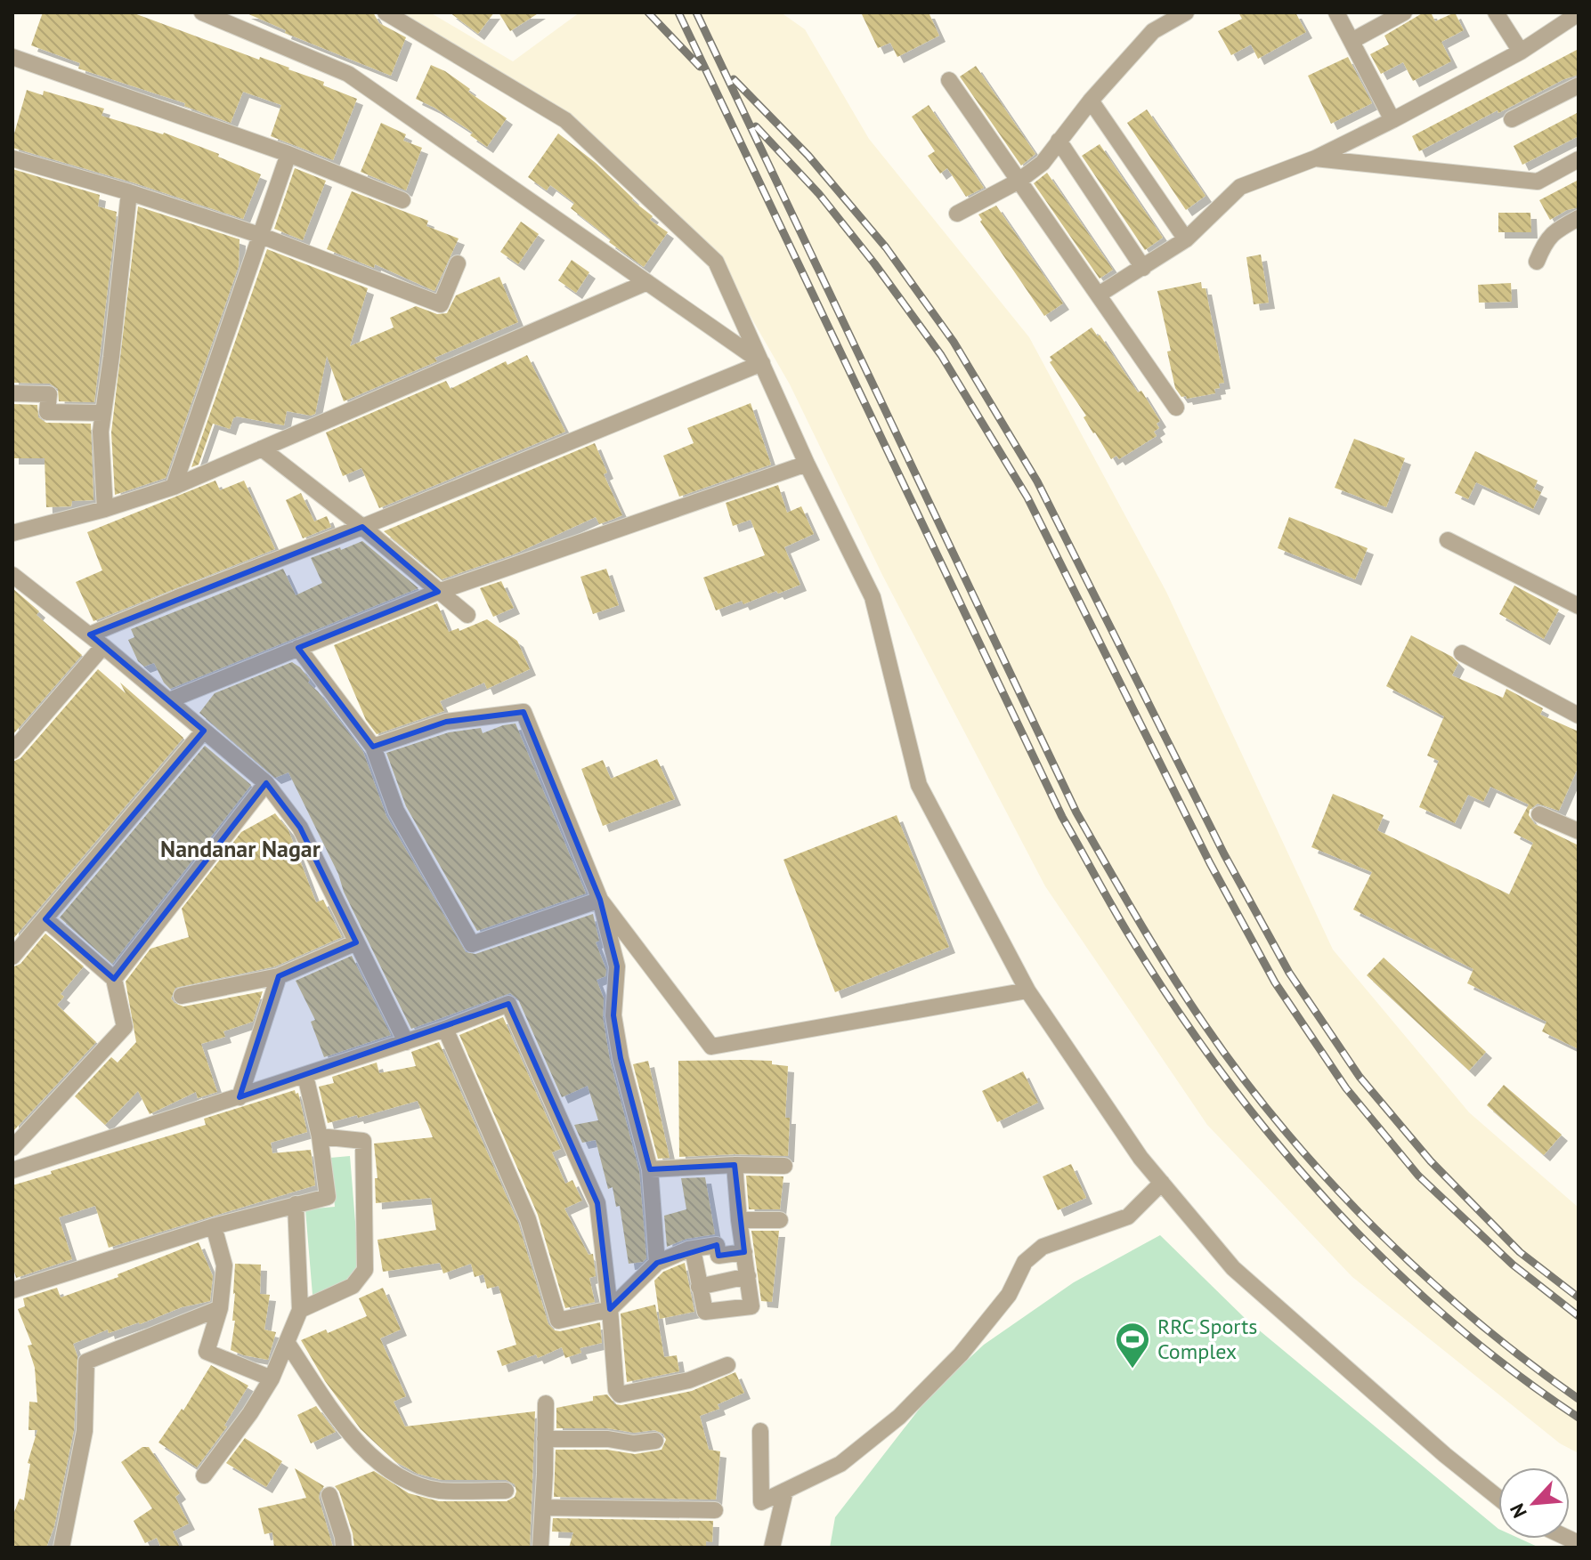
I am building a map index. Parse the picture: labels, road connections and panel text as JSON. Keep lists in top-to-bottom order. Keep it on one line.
{"districts":["Nandanar Nagar"],"places":{"sports":["RRC Sports Complex"]},"north":"bottom left"}
